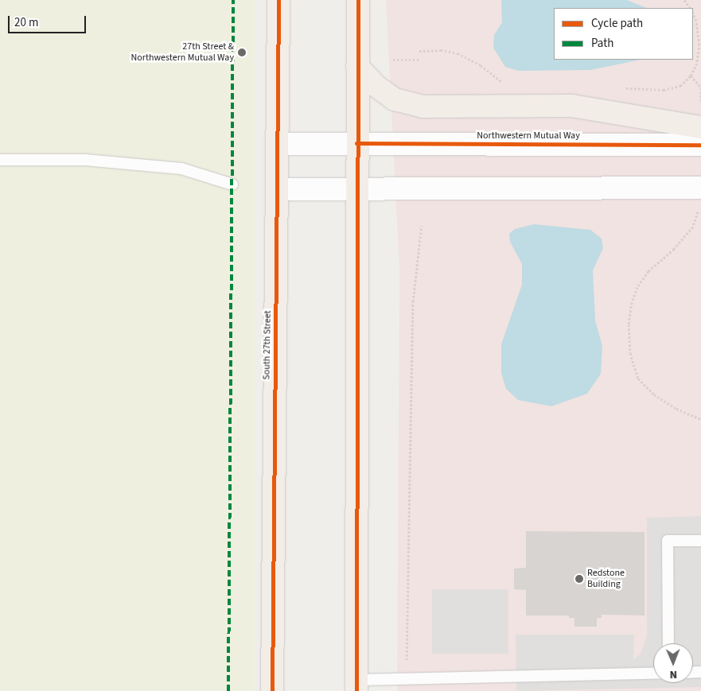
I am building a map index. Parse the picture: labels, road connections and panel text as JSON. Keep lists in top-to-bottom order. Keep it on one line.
{"streets":{"main road":["South 27th Street"],"street":["Northwestern Mutual Way"]},"crossings":[["Northwestern Mutual Way","South 27th Street"]],"places":["27th Street & Northwestern Mutual Way","Redstone Building"],"legend":["Cycle path","Path"],"scale_bar":"20 m","north":"bottom"}
